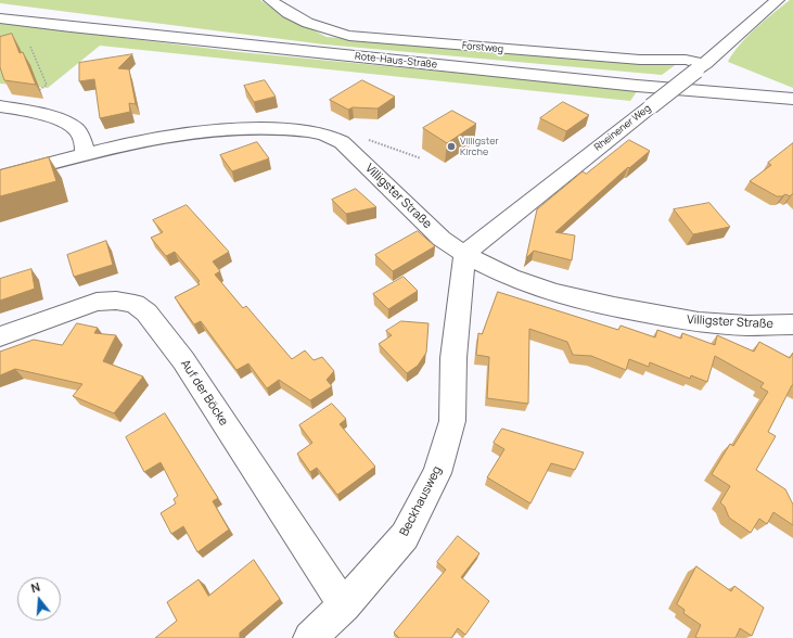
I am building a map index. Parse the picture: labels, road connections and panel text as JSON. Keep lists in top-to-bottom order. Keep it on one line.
{"streets":{"street":["Forstweg","Rote-Haus-Straße","Rheinener Weg","Villigster Straße","Auf der Böcke","Beckhausweg"]},"crossings":[["Forstweg","Rheinener Weg"],["Rheinener Weg","Villigster Straße"],["Rheinener Weg","Beckhausweg"],["Villigster Straße","Beckhausweg"],["Auf der Böcke","Beckhausweg"]],"places":["Villigster Kirche"],"north":"top"}
